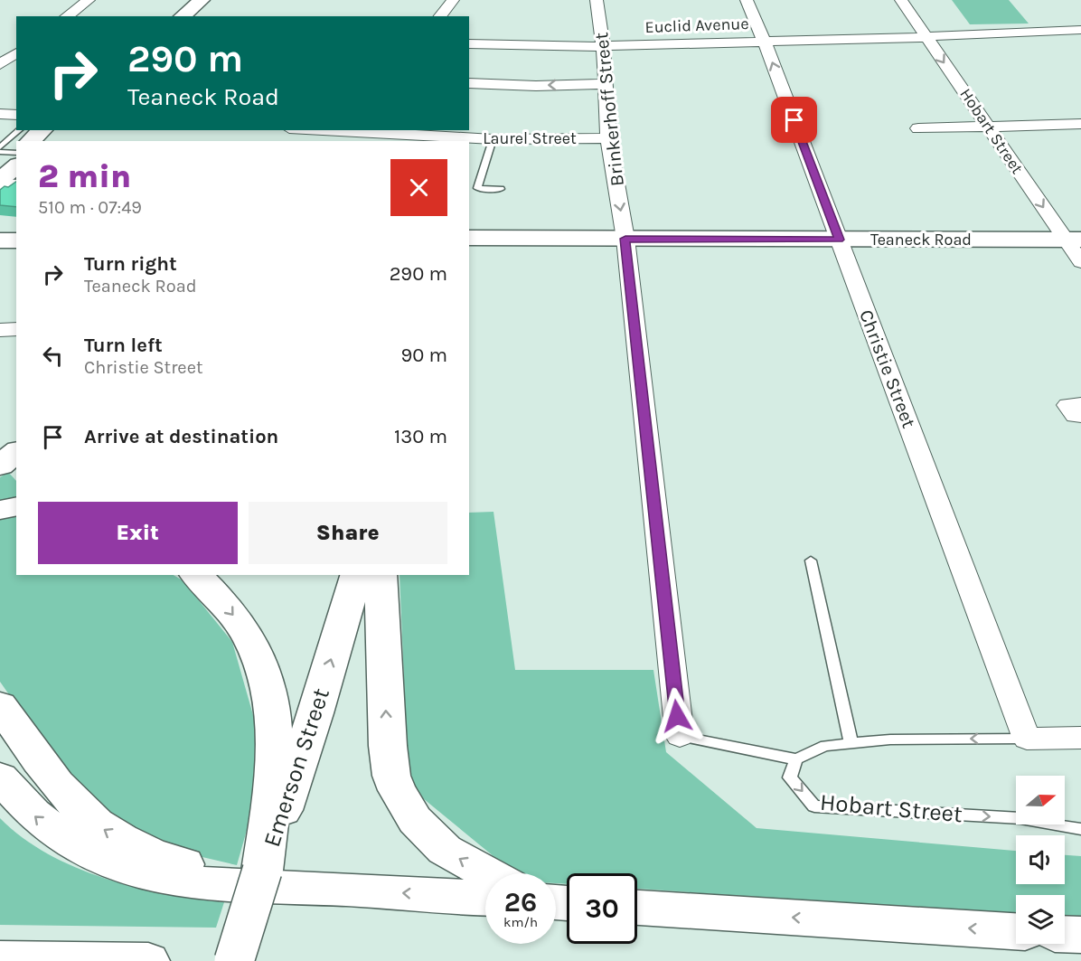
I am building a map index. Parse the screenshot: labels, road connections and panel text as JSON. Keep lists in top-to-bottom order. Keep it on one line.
{"streets":{"main road":["Teaneck Road","Emerson Street"],"street":["Euclid Avenue","Brinkerhoff Street","Hobart Street","Laurel Street","Christie Street"]},"crossings":[["Euclid Avenue","Brinkerhoff Street"],["Euclid Avenue","Hobart Street"],["Euclid Avenue","Christie Street"],["Brinkerhoff Street","Laurel Street"],["Brinkerhoff Street","Teaneck Road"],["Hobart Street","Teaneck Road"],["Teaneck Road","Christie Street"]],"one_way":["Hobart Street","Emerson Street"],"north":"right","page":{"turn":["290 m","Teaneck Road"],"heading":["2 min","510 m · 07:49"],"list":[{"name":"Turn right","note":"Teaneck Road","value":"290 m"},{"name":"Turn left","note":"Christie Street","value":"90 m"},{"name":"Arrive at destination","value":"130 m"}],"buttons":["Exit","Share"],"speed":"26 km/h","limit":"30"}}
